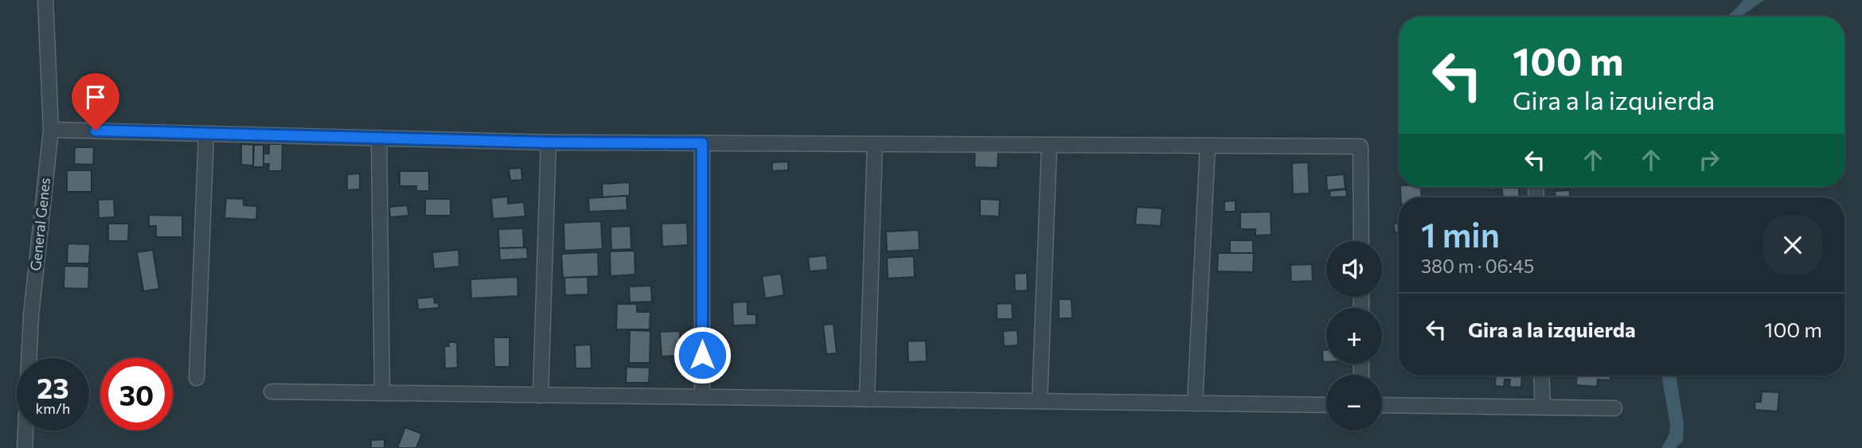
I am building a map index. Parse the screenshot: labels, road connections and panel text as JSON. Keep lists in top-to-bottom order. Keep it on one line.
{"streets":{"street":["General Genes"]},"page":{"turn":["100 m","Gira a la izquierda"],"heading":["1 min","380 m · 06:45"],"map_buttons":["+","−"],"list":[{"name":"Gira a la izquierda","value":"100 m"}],"speed":"23 km/h","limit":"30"}}
